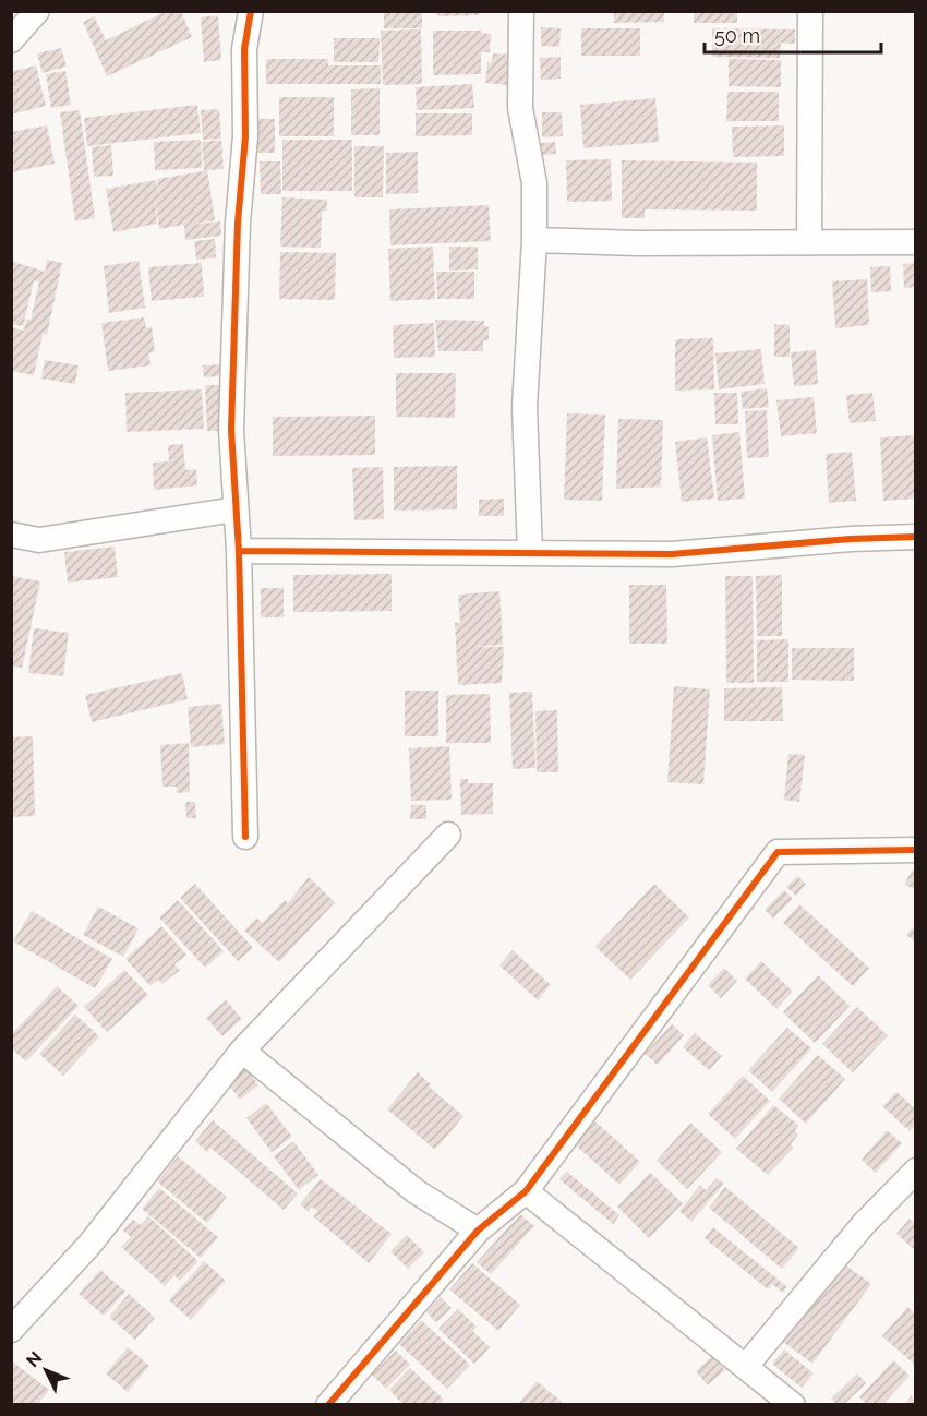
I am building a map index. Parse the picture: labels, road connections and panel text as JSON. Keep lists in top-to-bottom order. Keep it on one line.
{"scale_bar":"50 m","north":"top left"}
